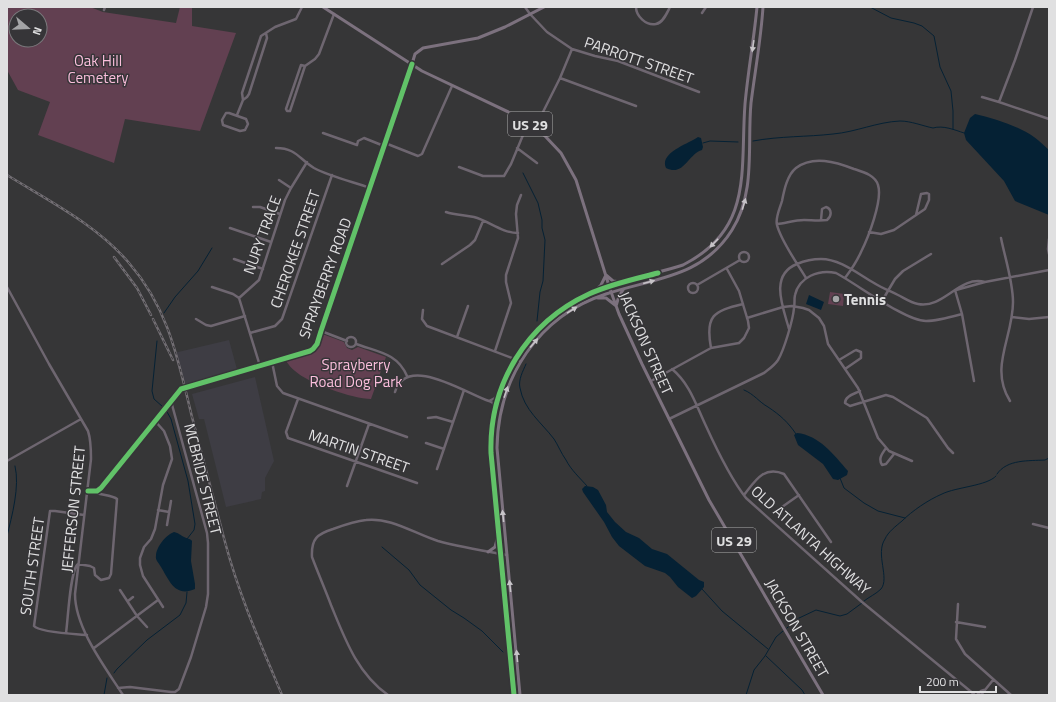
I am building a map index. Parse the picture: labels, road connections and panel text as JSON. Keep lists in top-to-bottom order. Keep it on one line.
{"streets":{"main road":["US 29","JACKSON STREET"],"street":["PARROTT STREET","NURY TRACE","CHEROKEE STREET","SPRAYBERRY ROAD","MARTIN STREET","MCBRIDE STREET","JEFFERSON STREET","OLD ATLANTA HIGHWAY","SOUTH STREET"]},"crossings":[["SPRAYBERRY ROAD","JACKSON STREET"],["SPRAYBERRY ROAD","MCBRIDE STREET"],["MCBRIDE STREET","JEFFERSON STREET"],["JEFFERSON STREET","SOUTH STREET"]],"parks":["Oak Hill Cemetery","Sprayberry Road Dog Park"],"places":["Tennis"],"scale_bar":"200 m","north":"right"}
